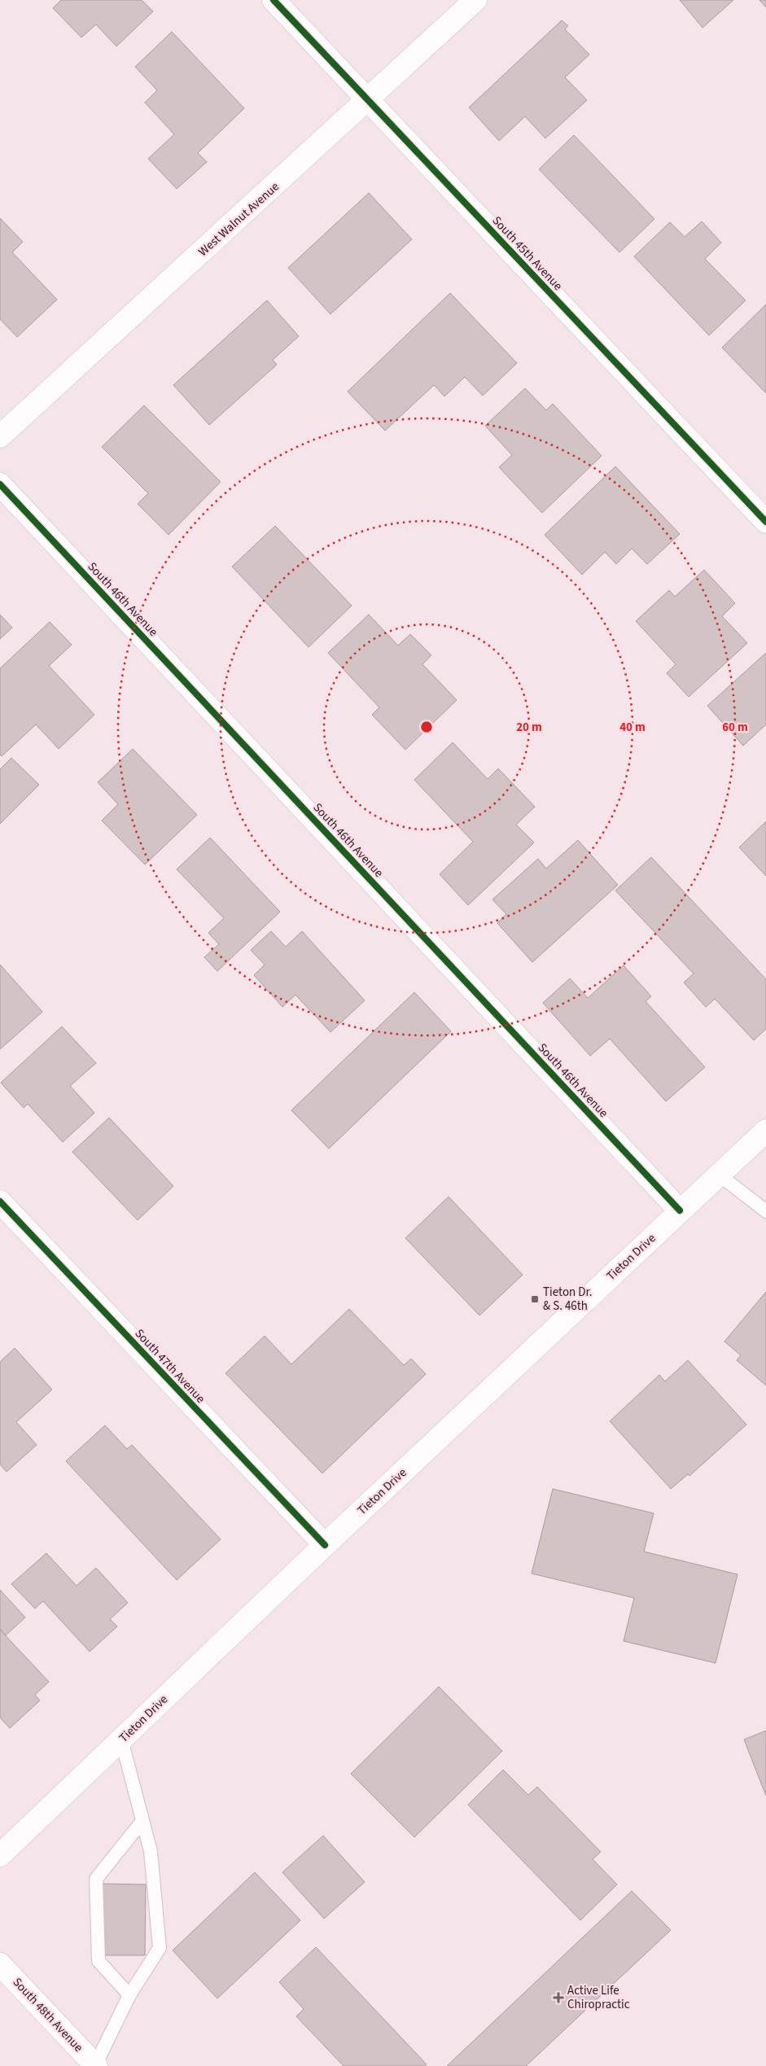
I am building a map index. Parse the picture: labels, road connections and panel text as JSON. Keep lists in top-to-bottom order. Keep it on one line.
{"streets":{"street":["West Walnut Avenue","South 45th Avenue","South 46th Avenue","Tieton Drive","South 47th Avenue","South 48th Avenue"]},"crossings":[["West Walnut Avenue","South 45th Avenue"],["South 46th Avenue","Tieton Drive"],["Tieton Drive","South 47th Avenue"]],"places":{"transit":["Tieton Dr. & S. 46th"],"health":["Active Life Chiropractic"]},"rings":["20 m","40 m","60 m"]}
